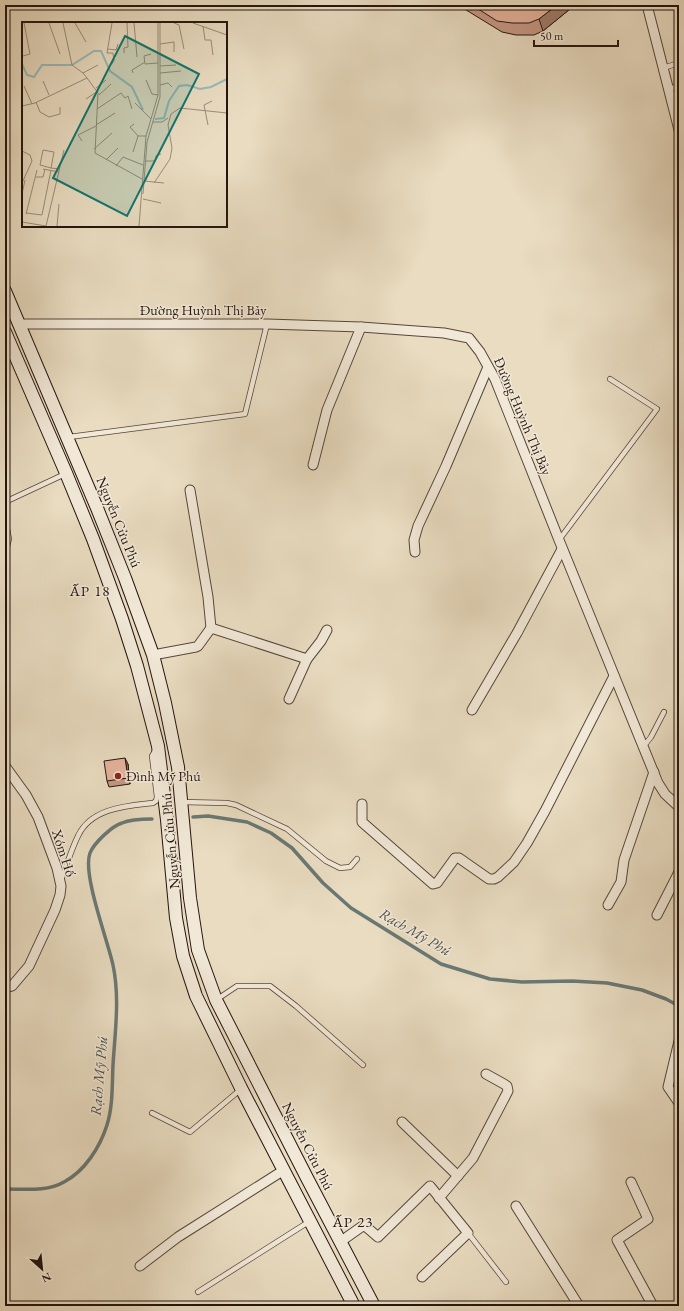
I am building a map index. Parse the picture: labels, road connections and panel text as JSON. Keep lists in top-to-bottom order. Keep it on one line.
{"streets":{"main road":["Nguyễn Cửu Phú"],"street":["Đường Huỳnh Thị Bảy","Xóm Hố"]},"crossings":[["Đường Huỳnh Thị Bảy","Nguyễn Cửu Phú"]],"districts":["ẤP 18","ẤP 23"],"water":["Rạch Mỹ Phú"],"places":["Đình Mỹ Phú"],"scale_bar":"50 m","north":"bottom right"}
